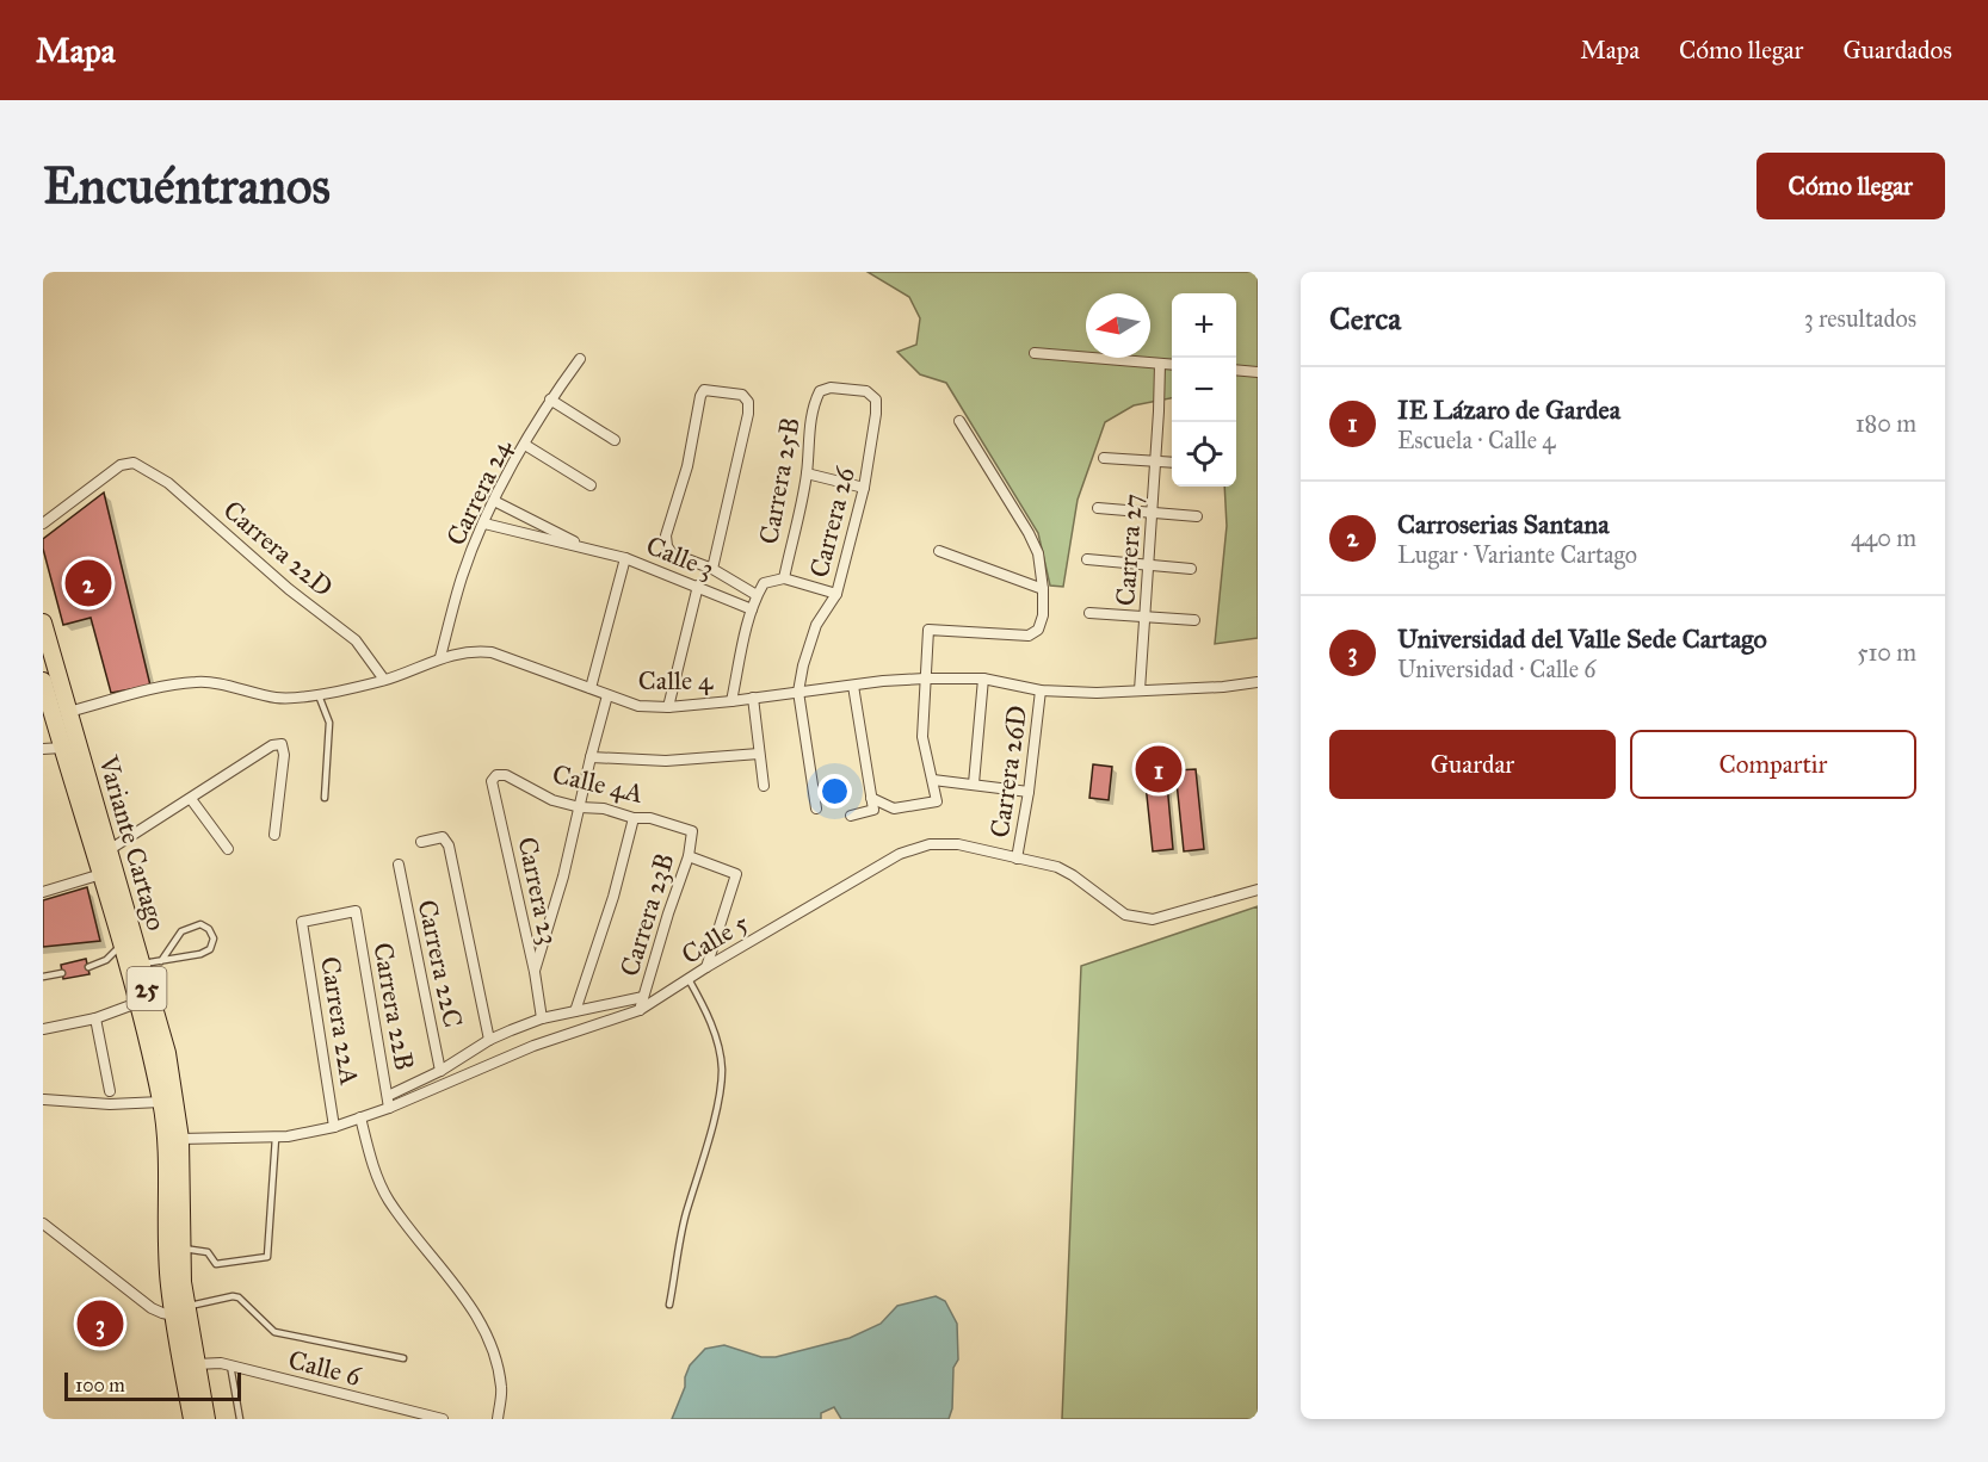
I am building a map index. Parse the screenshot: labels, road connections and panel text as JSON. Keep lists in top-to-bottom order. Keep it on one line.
{"streets":{"highway":["Variante Cartago","25"],"street":["Carrera 25B","Carrera 24","Carrera 26","Carrera 22D","Carrera 27","Calle 3","Calle 4","Carrera 26D","Calle 4A","Carrera 23","Carrera 23B","Calle 5","Carrera 22C","Carrera 22B","Carrera 22A","Calle 6"]},"crossings":[["Carrera 25B","Carrera 26"],["Carrera 24","Calle 3"],["Carrera 24","Calle 4"],["Carrera 26","Calle 4"],["Carrera 22D","Calle 4"],["Carrera 27","Calle 4"],["Calle 4","Carrera 26D"],["Calle 4","Variante Cartago"],["Carrera 26D","Calle 5"],["Calle 4A","Carrera 23"],["Calle 4A","Carrera 23B"],["Variante Cartago","Calle 5"],["Variante Cartago","Calle 6"],["Carrera 23B","Calle 5"],["Calle 5","Carrera 22B"],["Calle 5","Carrera 22A"],["Carrera 22B","Carrera 22A"]],"scale_bar":"100 m","north":"left","page":{"header":"Mapa","nav":["Mapa","Cómo llegar","Guardados"],"buttons":["Cómo llegar",["Guardar","Compartir"]],"title":"Encuéntranos","heading":["Cerca","3 resultados"],"map_buttons":["+","−"],"list":[{"mark":"1","name":"IE Lázaro de Gardea","note":"Escuela · Calle 4","value":"180 m"},{"mark":"2","name":"Carroserias Santana","note":"Lugar · Variante Cartago","value":"440 m"},{"mark":"3","name":"Universidad del Valle Sede Cartago","note":"Universidad · Calle 6","value":"510 m"}],"pins":["2","1","3"],"scale":"100 m"}}
